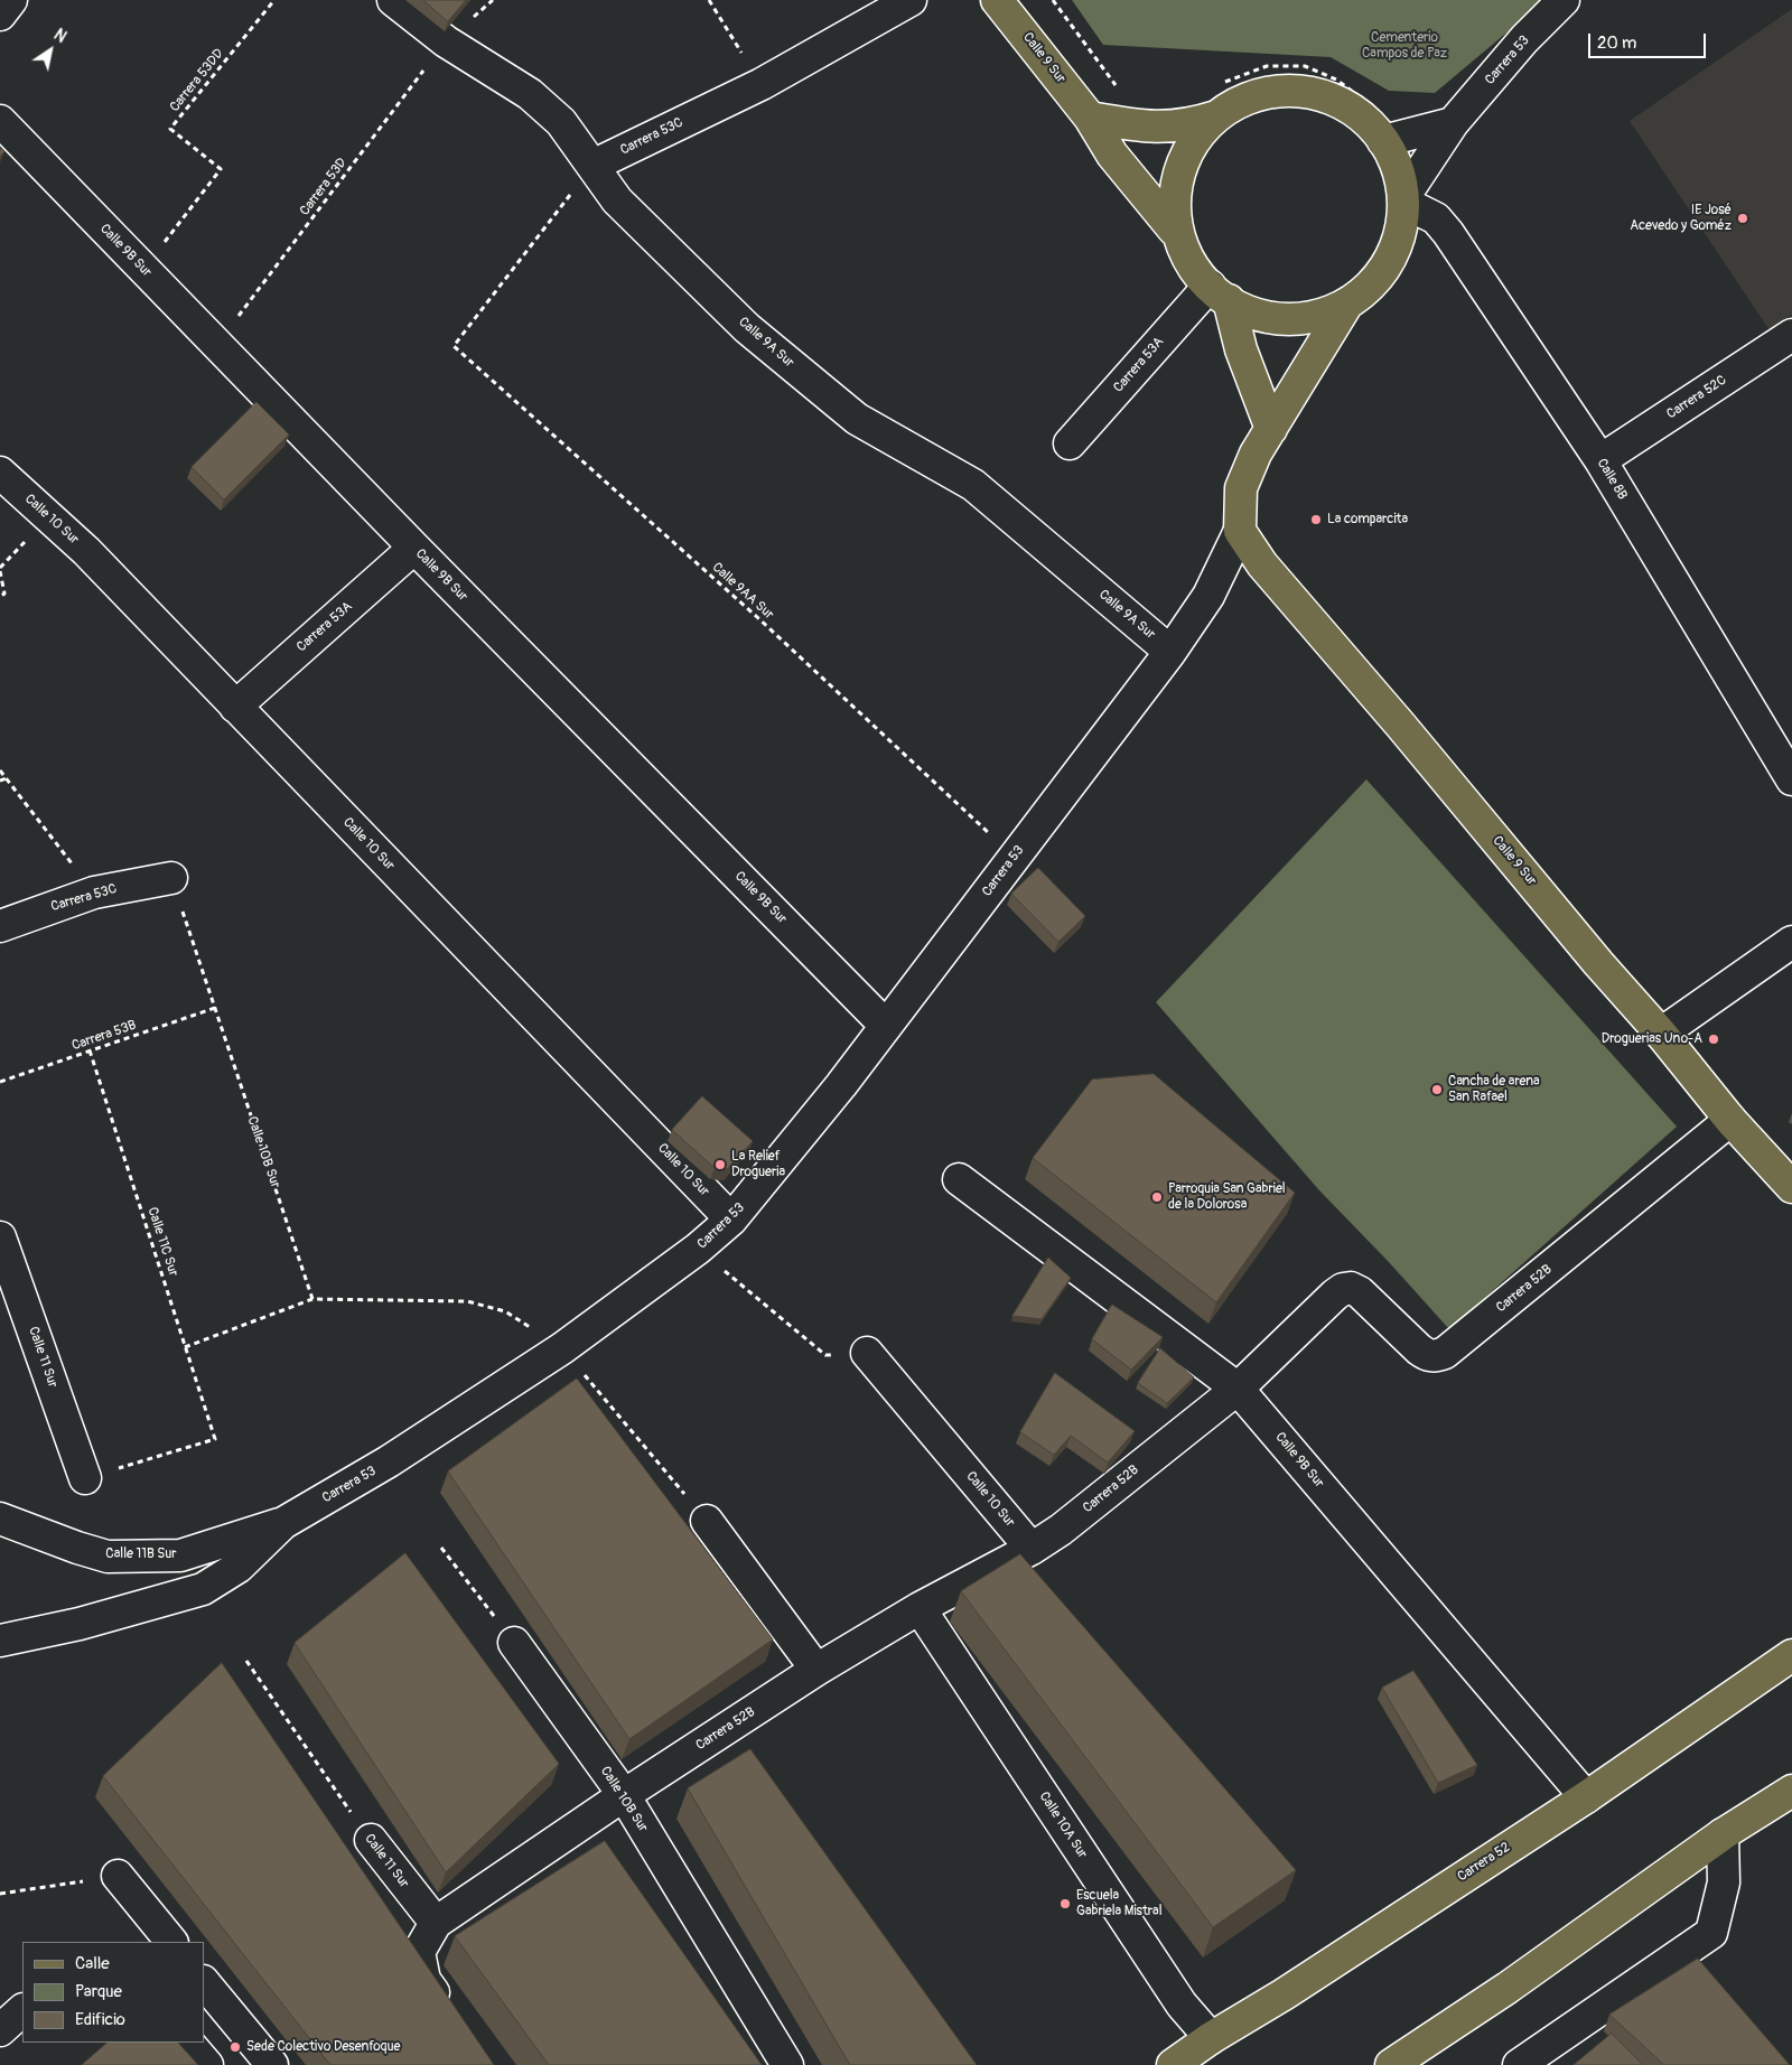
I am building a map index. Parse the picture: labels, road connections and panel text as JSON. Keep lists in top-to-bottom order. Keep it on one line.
{"streets":{"main road":["Calle 9 Sur","Carrera 53","Carrera 52"],"street":["Carrera 53C","Calle 9B Sur","Calle 9A Sur","Carrera 53A","Carrera 52C","Calle 8B","Calle 10 Sur","Calle 10B Sur","Carrera 52B","Calle 11 Sur","Calle 11B Sur","Calle 10A Sur"],"path":["Carrera 53DD","Carrera 53D","Calle 9AA Sur","Carrera 53B","Calle 11C Sur"]},"crossings":[["Calle 9 Sur","Carrera 53"],["Calle 9 Sur","Carrera 53A"],["Calle 9 Sur","Carrera 52B"],["Carrera 53","Calle 9B Sur"],["Carrera 53","Calle 9A Sur"],["Carrera 53","Calle 8B"],["Carrera 53","Calle 10 Sur"],["Carrera 53","Calle 9AA Sur"],["Carrera 53","Calle 11B Sur"],["Carrera 53DD","Calle 9B Sur"],["Carrera 53C","Calle 9A Sur"],["Carrera 53C","Calle 9AA Sur"],["Carrera 53C","Calle 10B Sur"],["Carrera 53D","Calle 9B Sur"],["Carrera 53D","Calle 9A Sur"],["Calle 9B Sur","Carrera 53A"],["Calle 9B Sur","Carrera 52B"],["Calle 9B Sur","Carrera 52"],["Calle 9A Sur","Calle 9AA Sur"],["Carrera 53A","Calle 10 Sur"],["Carrera 52C","Calle 8B"],["Calle 10 Sur","Carrera 52B"],["Carrera 53B","Calle 10B Sur"],["Carrera 53B","Calle 11C Sur"],["Calle 10B Sur","Calle 11C Sur"],["Calle 10B Sur","Carrera 52B"],["Calle 11C Sur","Calle 11 Sur"],["Carrera 52B","Calle 11 Sur"],["Carrera 52B","Calle 10A Sur"],["Calle 10A Sur","Carrera 52"]],"parks":["Cementerio Campos de Paz"],"places":["IE José Acevedo y Goméz","La comparcita","Droguerias Uno-A","Cancha de arena San Rafael","La Relief Drogueria","Parroquia San Gabriel de la Dolorosa","Escuela Gabriela Mistral","Sede Colectivo Desenfoque"],"legend":["Calle","Parque","Edificio"],"scale_bar":"20 m","north":"top right"}
